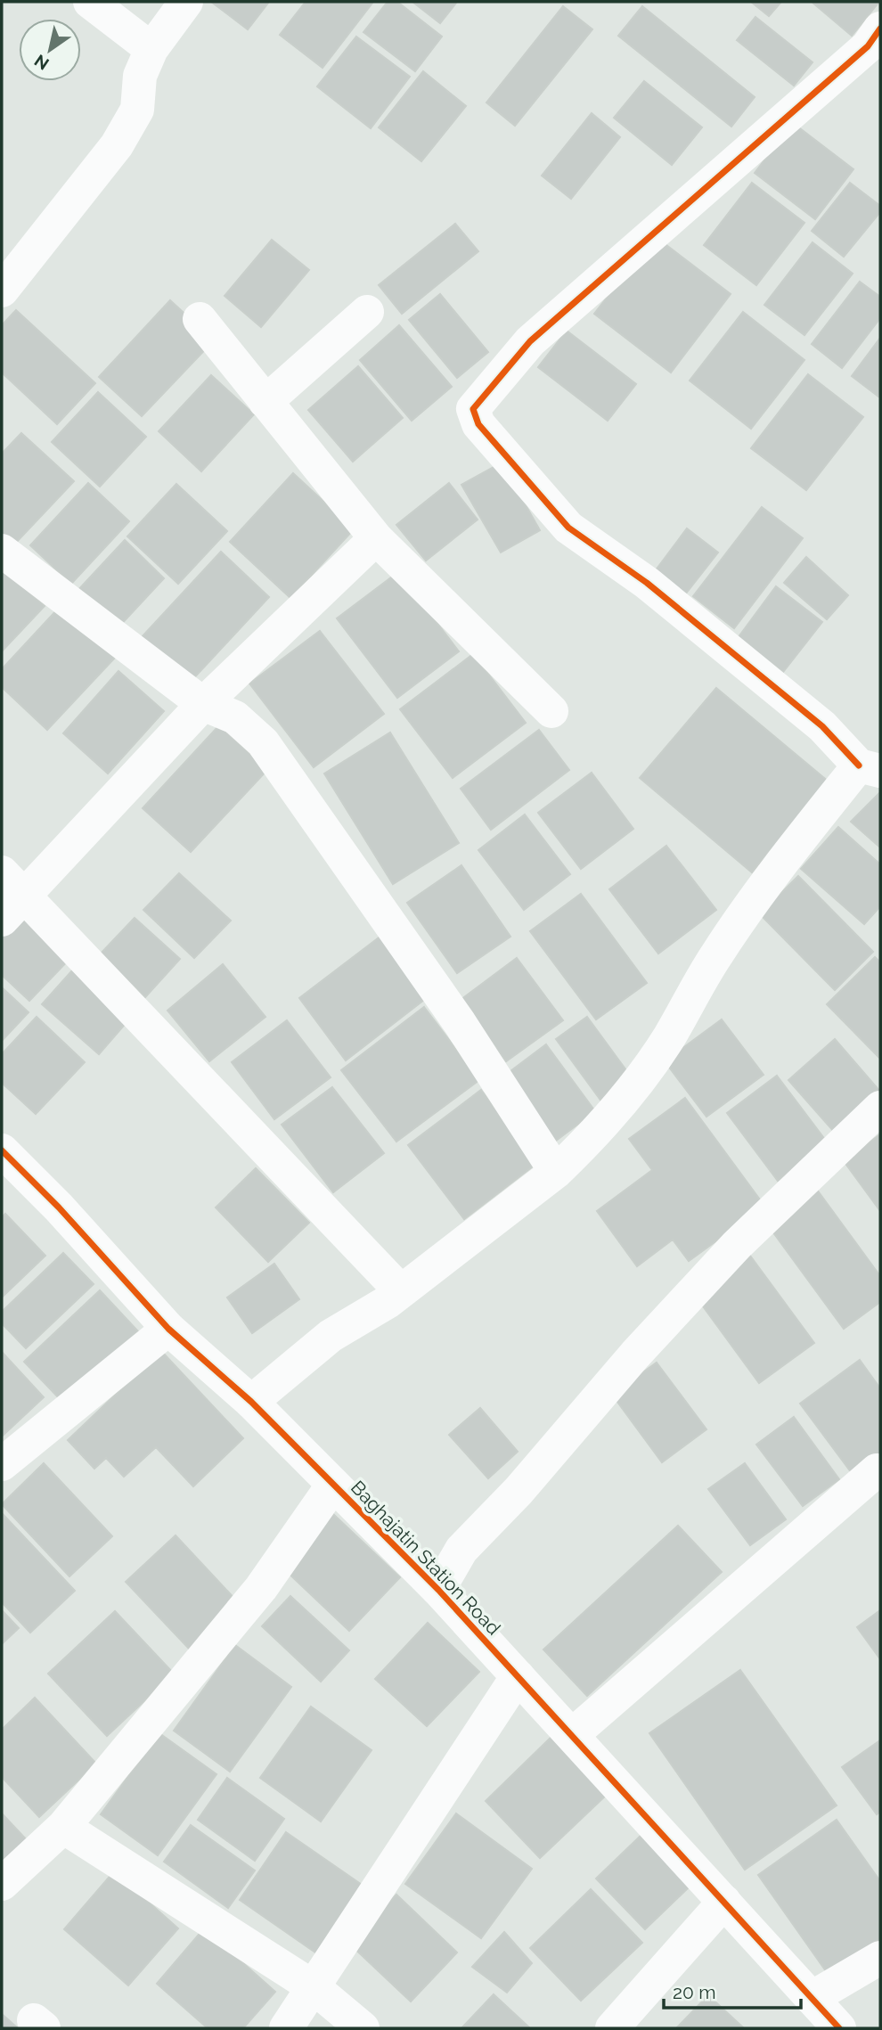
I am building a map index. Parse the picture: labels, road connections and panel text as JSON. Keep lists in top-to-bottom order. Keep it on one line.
{"streets":{"street":["Baghajatin Station Road"]},"scale_bar":"20 m","north":"bottom left"}
